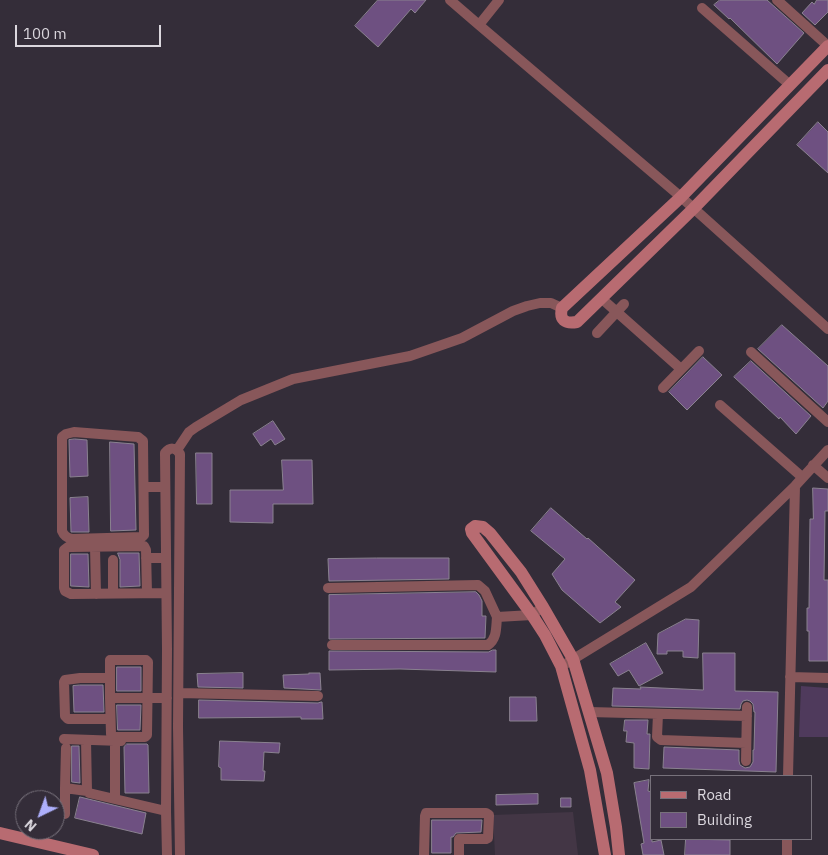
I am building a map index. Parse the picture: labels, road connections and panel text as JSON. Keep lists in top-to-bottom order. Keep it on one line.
{"legend":["Road","Building"],"scale_bar":"100 m","north":"bottom left"}
